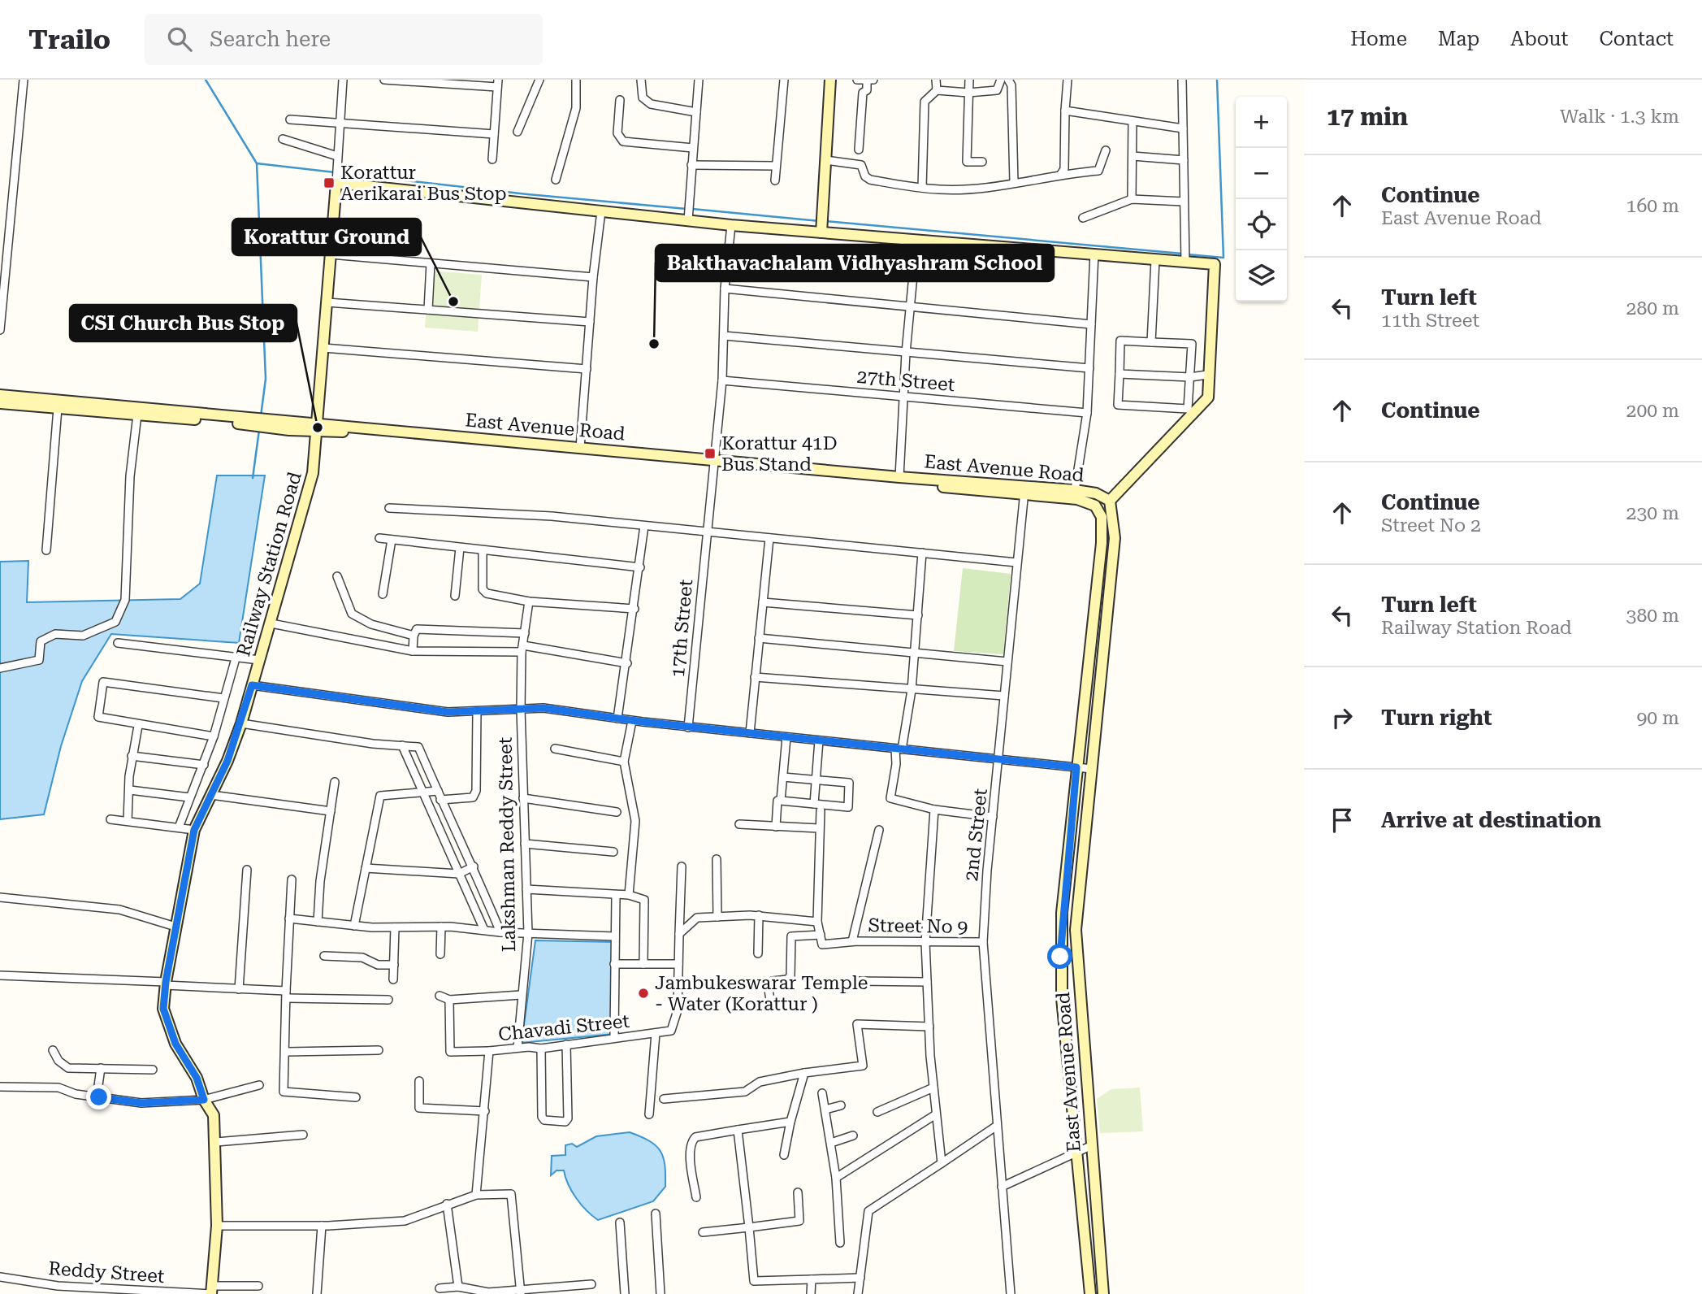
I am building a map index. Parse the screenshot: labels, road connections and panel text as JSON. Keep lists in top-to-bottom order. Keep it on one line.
{"streets":{"main road":["East Avenue Road","Railway Station Road"],"street":["27th Street","17th Street","2nd Street","Lakshman Reddy Street","Street No 9","Chavadi Street","Reddy Street"]},"crossings":[["27th Street","17th Street"],["East Avenue Road","Railway Station Road"],["East Avenue Road","17th Street"],["East Avenue Road","2nd Street"],["Railway Station Road","Reddy Street"],["2nd Street","Street No 9"],["Lakshman Reddy Street","Chavadi Street"]],"places":{"transit":["Korattur Aerikarai Bus Stop","Korattur 41D Bus Stand"],"other":["Korattur Ground","Bakthavachalam Vidhyashram School","CSI Church Bus Stop","Jambukeswarar Temple - Water (Korattur )"]},"page":{"header":"Trailo","search":"Search here","nav":["Home","Map","About","Contact"],"heading":["17 min","Walk · 1.3 km"],"map_buttons":["+","−"],"list":[["Continue","East Avenue Road","160 m"],["Turn left","11th Street","280 m"],["Continue","200 m"],["Continue","Street No 2","230 m"],["Turn left","Railway Station Road","380 m"],["Turn right","90 m"],"Arrive at destination"]}}
